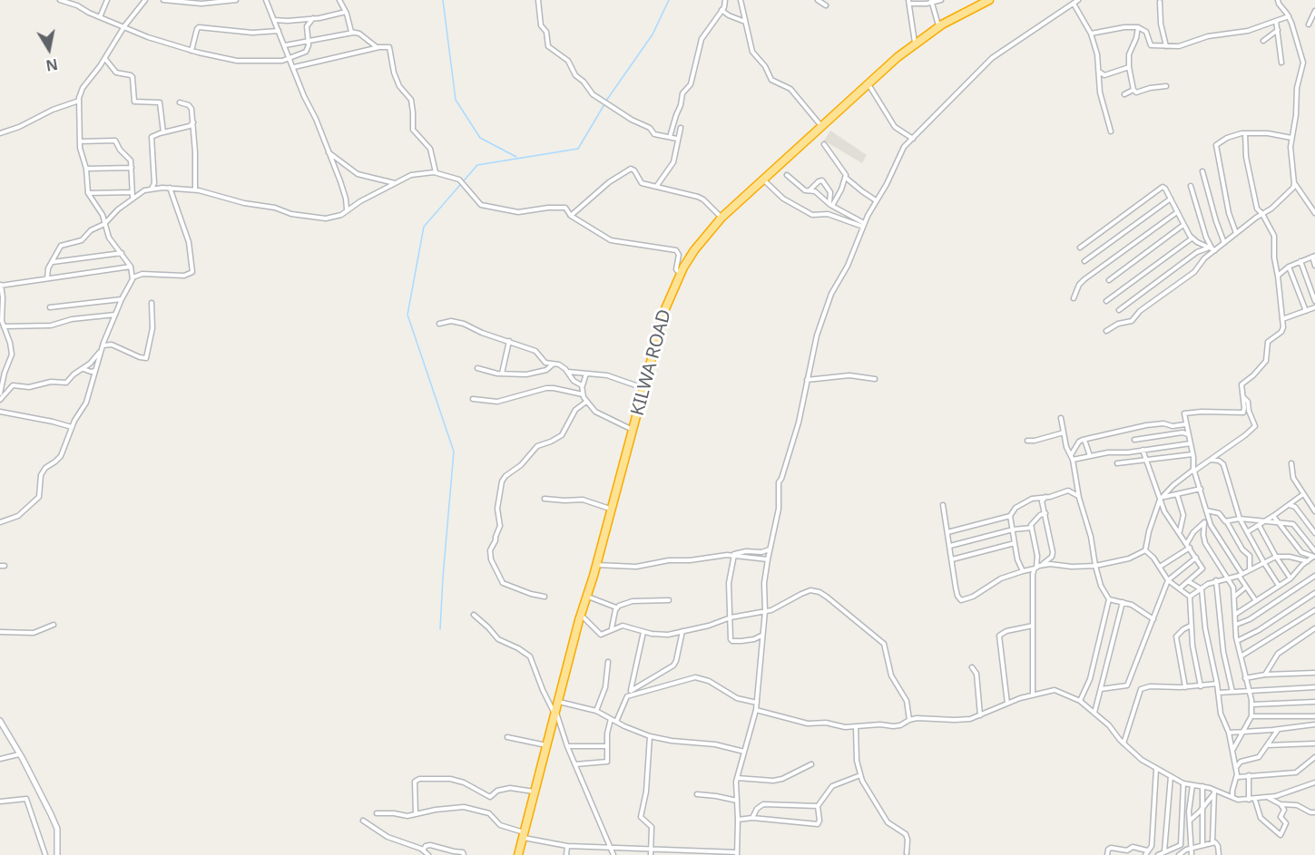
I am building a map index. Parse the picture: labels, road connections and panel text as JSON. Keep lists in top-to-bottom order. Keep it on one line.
{"streets":{"highway":["KILWA ROAD"]},"north":"bottom"}
